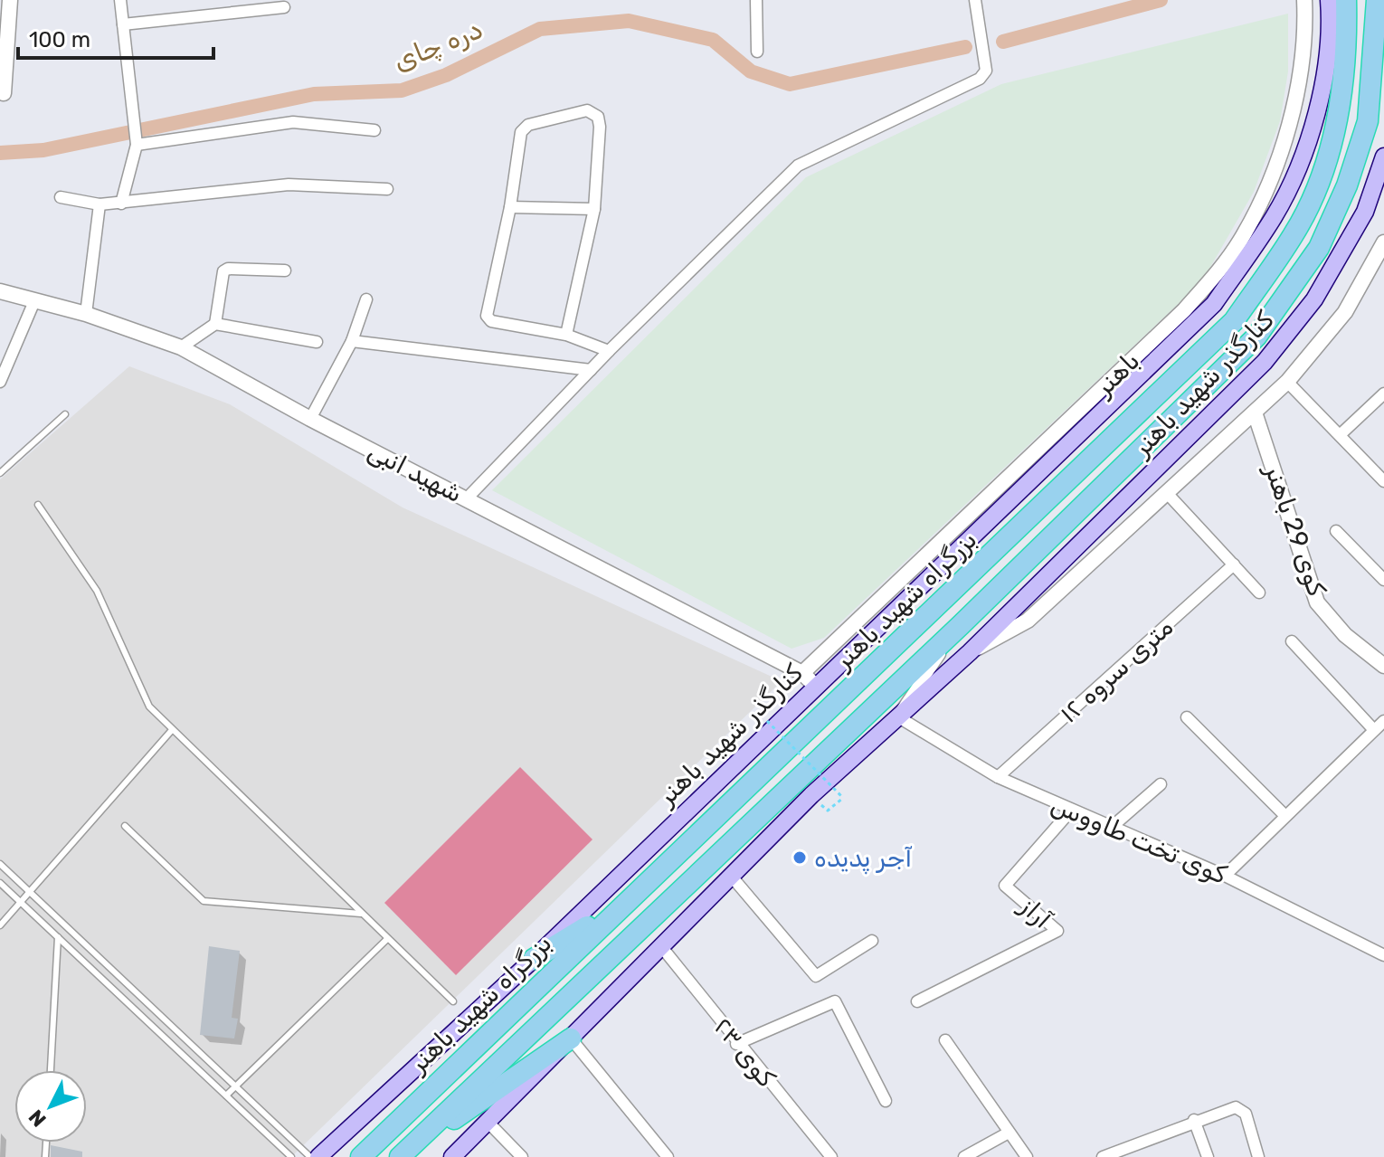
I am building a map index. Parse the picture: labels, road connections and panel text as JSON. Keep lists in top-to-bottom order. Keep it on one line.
{"streets":{"highway":["بزرگراه شهید باهنر"],"main road":["کنارگذر شهید باهنر"],"street":["باهنر","شهید انبی","کوی 29 باهنر","۱۲ متری سروه","کوی تخت طاووس","آراز","کوی ۲۳"]},"crossings":[["باهنر","شهید انبی"],["کنارگذر شهید باهنر","شهید انبی"],["کنارگذر شهید باهنر","کوی تخت طاووس"],["کنارگذر شهید باهنر","کوی ۲۳"],["۱۲ متری سروه","کوی تخت طاووس"],["کوی تخت طاووس","آراز"]],"water":["دره چای"],"places":["آجر پدیده"],"scale_bar":"100 m","north":"bottom left"}
